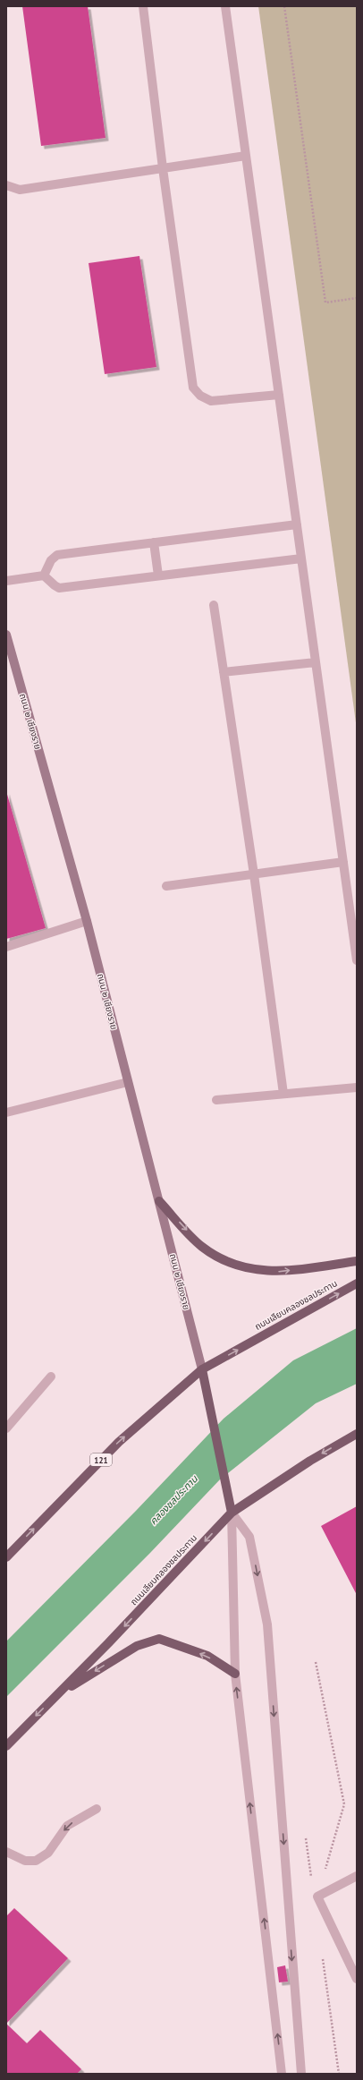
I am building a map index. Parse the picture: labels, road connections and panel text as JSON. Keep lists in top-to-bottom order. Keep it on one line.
{"streets":{"main road":["ถนนเลียบคลองชลประทาน","121"],"street":["ถนน ๒ เชียงราย"]},"crossings":[["ถนน ๒ เชียงราย","ถนนเลียบคลองชลประทาน"]],"water":["คลองชลประทาน"]}
